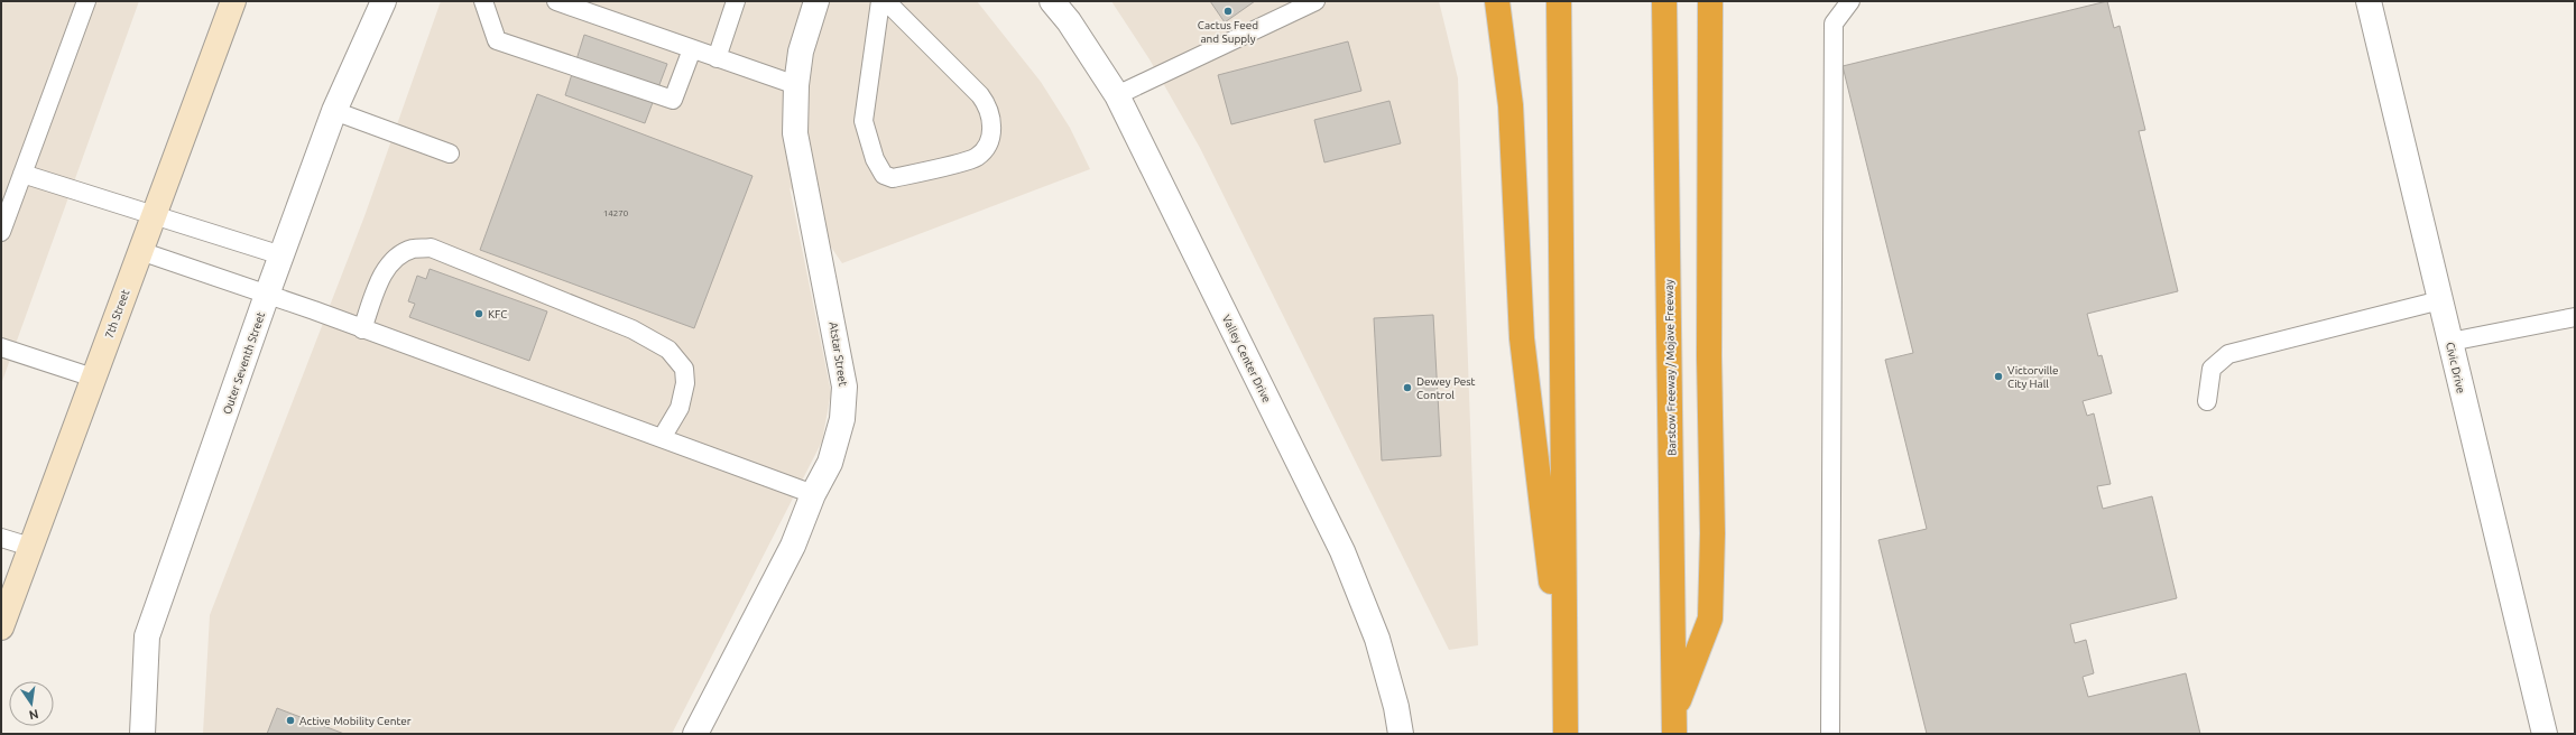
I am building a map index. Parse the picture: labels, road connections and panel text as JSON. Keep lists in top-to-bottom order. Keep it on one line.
{"streets":{"highway":["Barstow Freeway / Mojave Freeway"],"main road":["7th Street"],"street":["Atstar Street","Valley Center Drive","Outer Seventh Street","Civic Drive"]},"places":["Cactus Feed and Supply","KFC","Victorville City Hall","Dewey Pest Control","Active Mobility Center"],"house_numbers":["14270"],"north":"bottom"}
